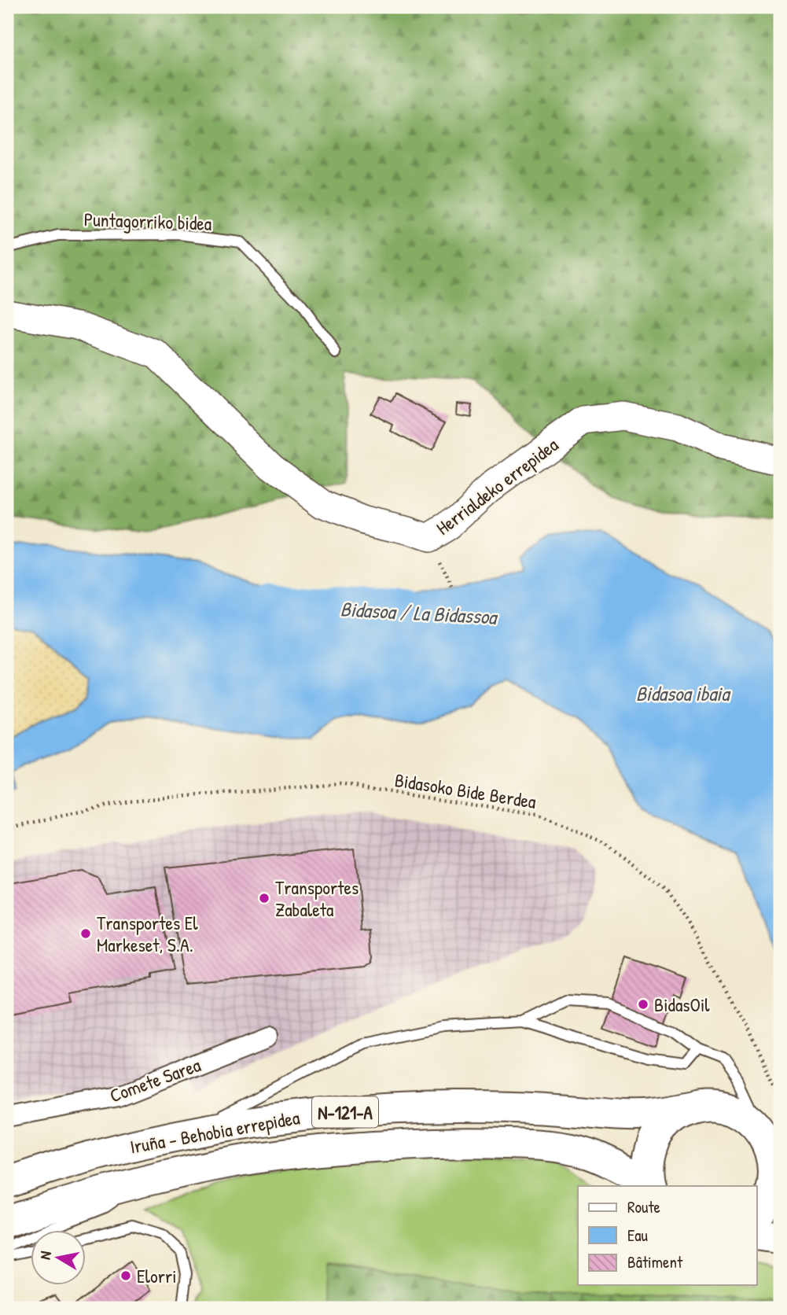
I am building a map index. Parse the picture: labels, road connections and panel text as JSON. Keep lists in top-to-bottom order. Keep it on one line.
{"streets":{"highway":["N-121-A","Iruña - Behobia errepidea"],"street":["Herrialdeko errepidea","Comete Sarea"],"lane":["Puntagorriko bidea"],"path":["Bidasoko Bide Berdea"]},"crossings":[["N-121-A","Iruña - Behobia errepidea"]],"water":["Bidasoa / La Bidassoa","Bidasoa ibaia"],"places":["Transportes Zabaleta","Transportes El Markeset, S.A.","BidasOil","Elorri"],"legend":["Route","Eau","Bâtiment"],"north":"left"}
